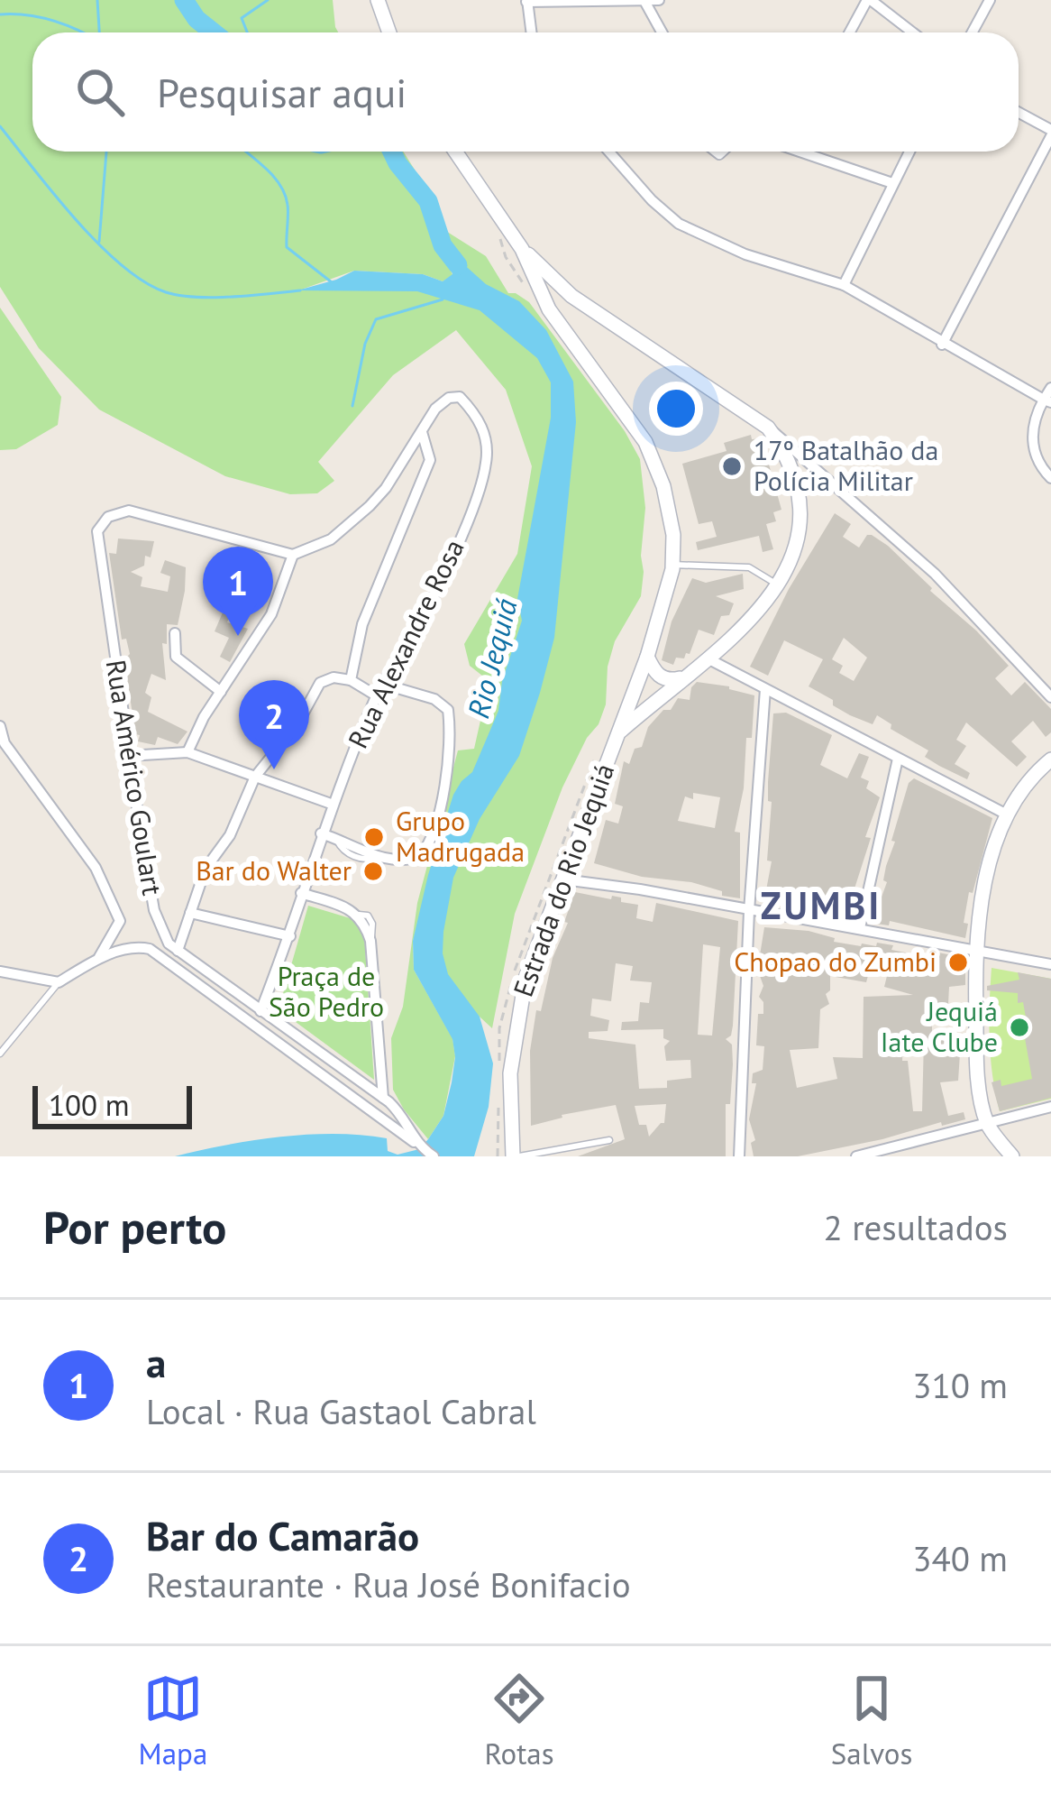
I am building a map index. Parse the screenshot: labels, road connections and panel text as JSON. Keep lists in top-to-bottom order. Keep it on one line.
{"streets":{"main road":["Estrada do Rio Jequiá"],"street":["Rua Alexandre Rosa","Rua Américo Goulart"]},"crossings":[["Rua Alexandre Rosa","Rua Américo Goulart"]],"districts":["ZUMBI"],"water":["Rio Jequiá"],"parks":["Praça de São Pedro"],"places":["17º Batalhão da Polícia Militar","Grupo Madrugada","Bar do Walter","Chopao do Zumbi","Jequiá Iate Clube"],"scale_bar":"100 m","page":{"search":"Pesquisar aqui","pins":["1","2"],"scale":"100 m","heading":["Por perto","2 resultados"],"list":[{"mark":"1","name":"a","note":"Local · Rua Gastaol Cabral","value":"310 m"},{"mark":"2","name":"Bar do Camarão","note":"Restaurante · Rua José Bonifacio","value":"340 m"}],"nav":["Mapa","Rotas","Salvos"]}}
